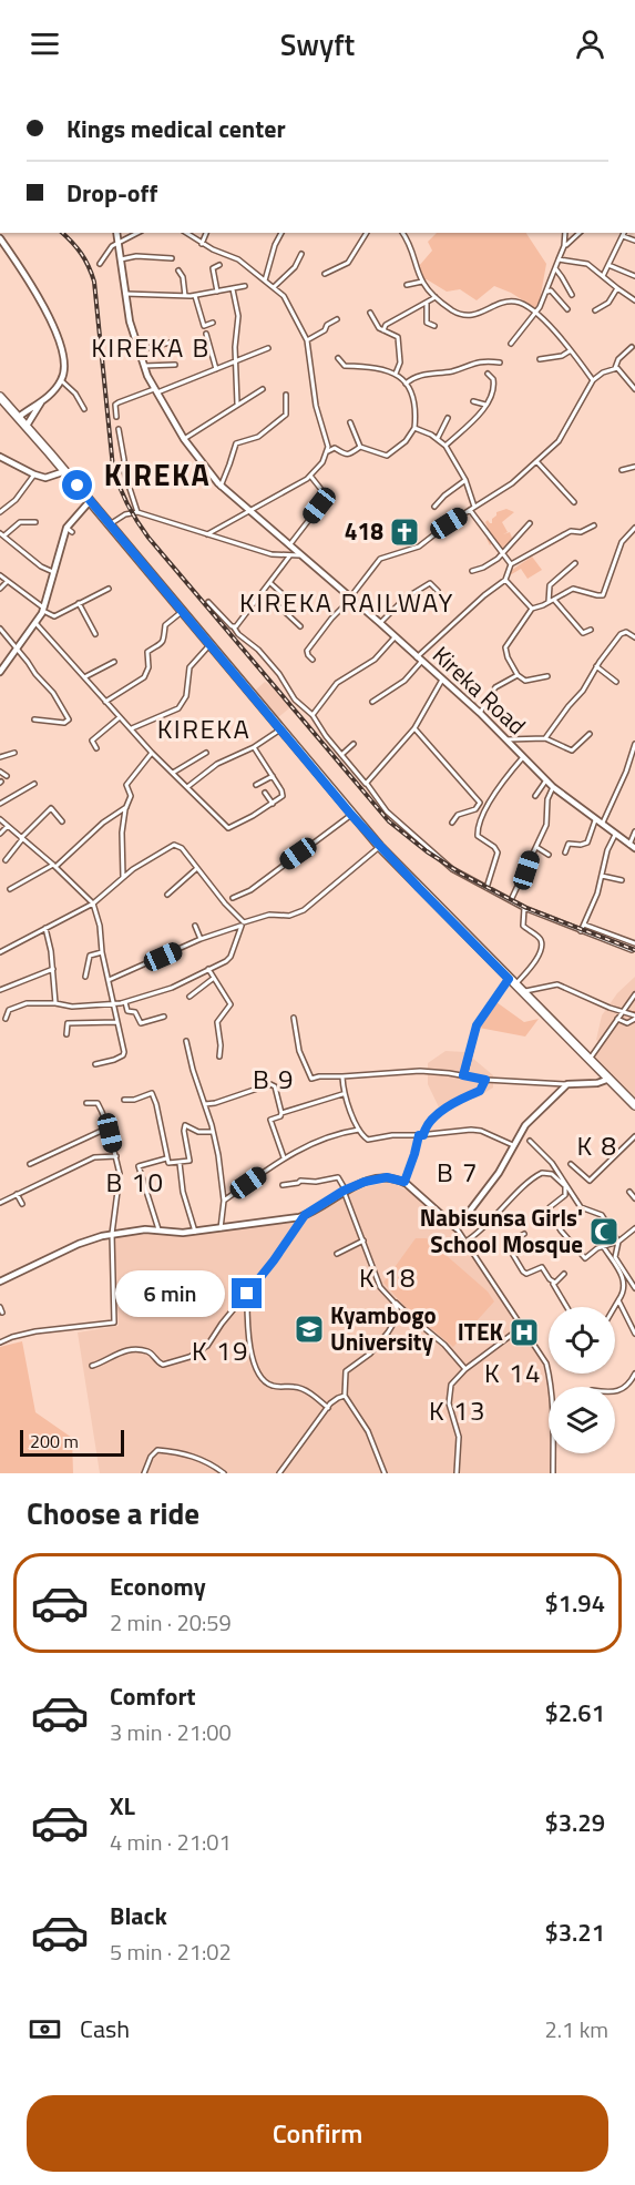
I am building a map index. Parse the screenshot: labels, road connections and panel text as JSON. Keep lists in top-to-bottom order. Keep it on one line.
{"streets":{"street":["Kireka Road"]},"districts":["KIREKA B","KIREKA","KIREKA RAILWAY","KIREKA","B 9","K 8","B 7","B 10","K 18","K 19","K 14","K 13"],"places":{"church":["418"],"mosque":["Nabisunsa Girls' School Mosque"],"school or university":["Kyambogo University"],"hospital":["ITEK"]},"scale_bar":"200 m","page":{"header":"Swyft","banner":["Kings medical center","Drop-off"],"bubble":"6 min","scale":"200 m","heading":"Choose a ride","list":[{"name":"Economy","note":"2 min · 20:59","value":"$1.94"},{"name":"Comfort","note":"3 min · 21:00","value":"$2.61"},{"name":"XL","note":"4 min · 21:01","value":"$3.29"},{"name":"Black","note":"5 min · 21:02","value":"$3.21"}],"pay":["Cash","2.1 km"],"buttons":"Confirm"}}
